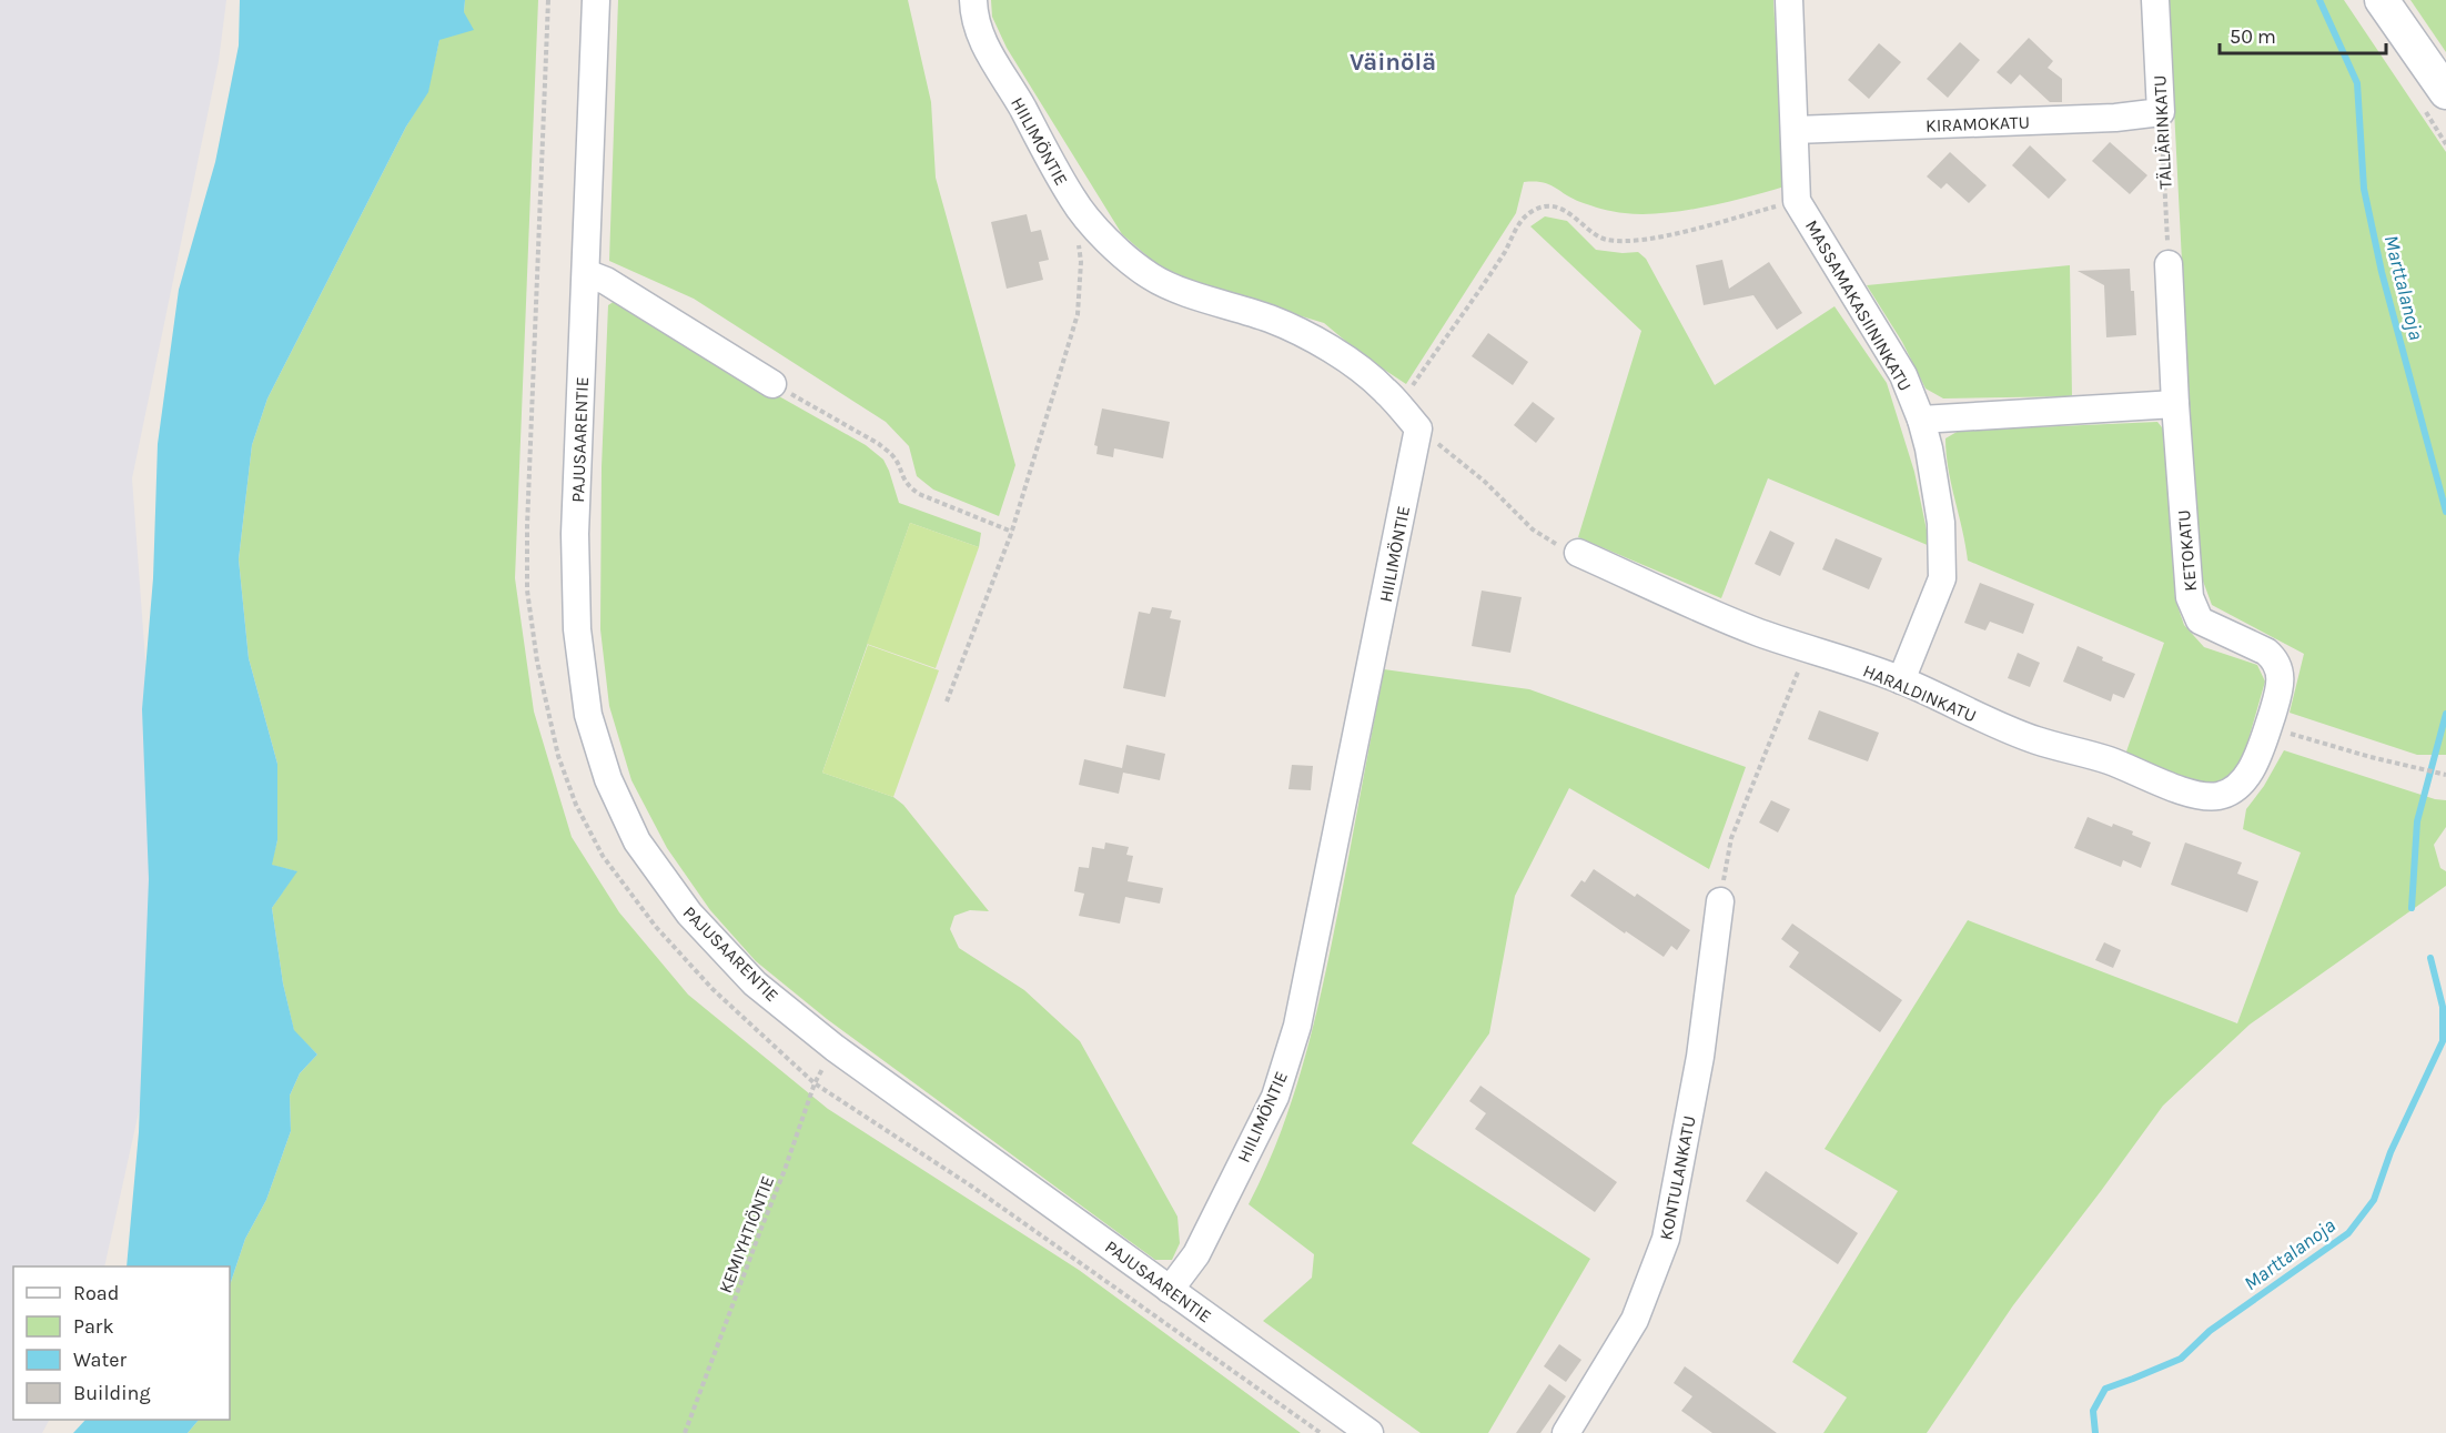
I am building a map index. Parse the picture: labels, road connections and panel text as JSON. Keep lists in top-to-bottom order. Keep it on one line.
{"streets":{"street":["KIRAMOKATU","TÄLLÄRINKATU","HIILIMÖNTIE","MASSAMAKASIININKATU","PAJUSAARENTIE","KETOKATU","HARALDINKATU","KONTULANKATU"],"path":["KEMIYHTIÖNTIE"]},"crossings":[["KIRAMOKATU","TÄLLÄRINKATU"],["KIRAMOKATU","MASSAMAKASIININKATU"],["TÄLLÄRINKATU","KETOKATU"],["HIILIMÖNTIE","PAJUSAARENTIE"],["MASSAMAKASIININKATU","HARALDINKATU"],["PAJUSAARENTIE","KEMIYHTIÖNTIE"],["KETOKATU","HARALDINKATU"]],"districts":["Väinölä"],"water":["Marttalanoja"],"legend":["Road","Park","Water","Building"],"scale_bar":"50 m"}
